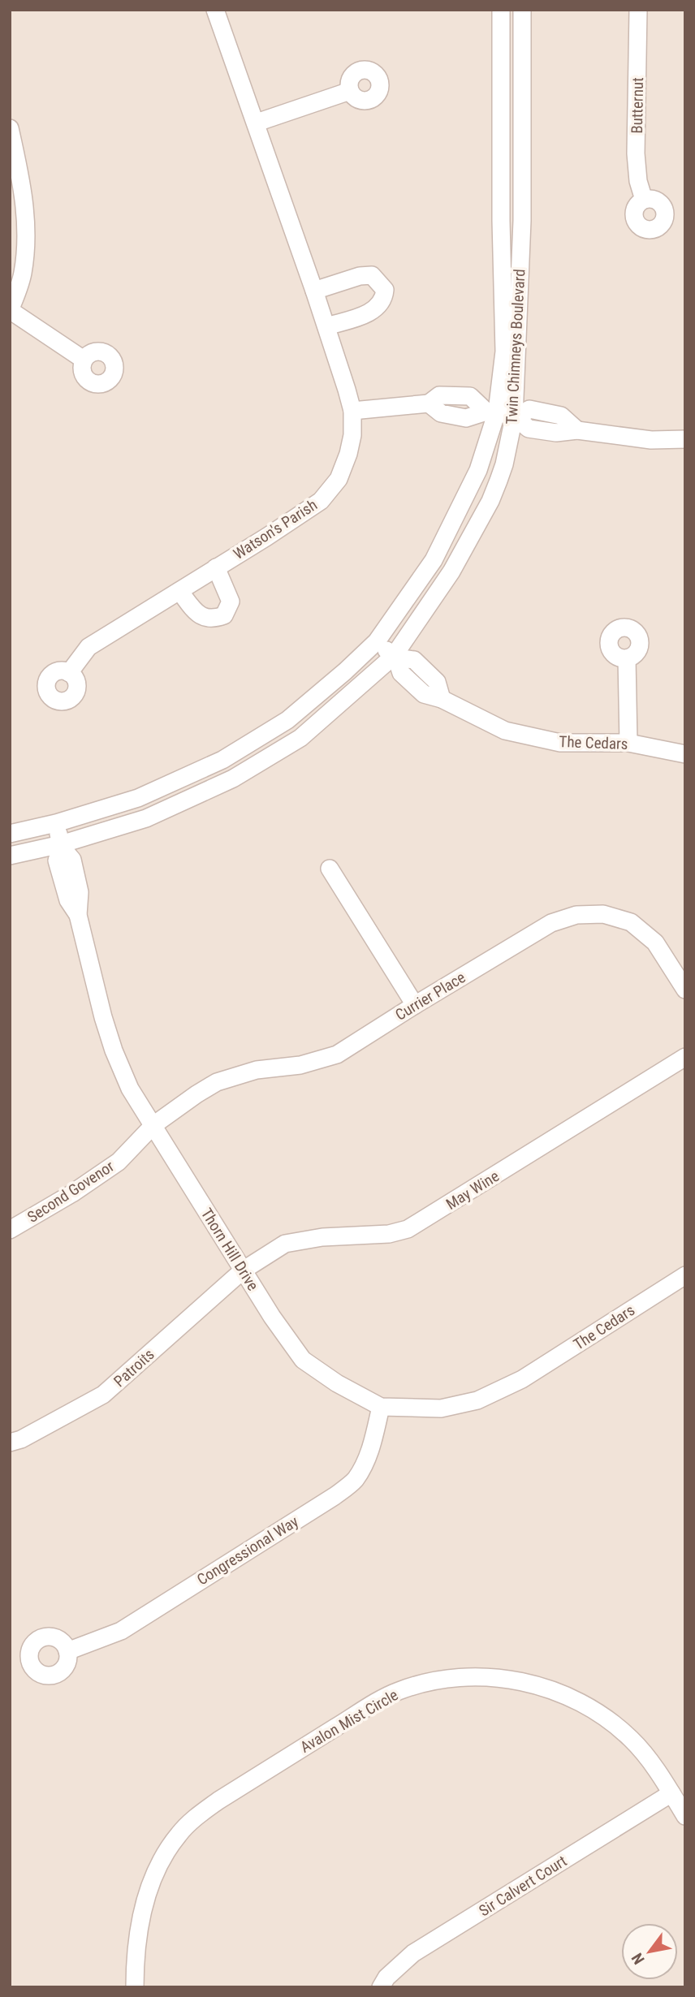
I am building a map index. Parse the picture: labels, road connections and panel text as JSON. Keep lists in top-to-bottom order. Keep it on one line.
{"streets":{"street":["Butternut","Twin Chimneys Boulevard","Watson's Parish","The Cedars","Currier Place","May Wine","Second Govenor","Thorn Hill Drive","Patroits","Congressional Way","Avalon Mist Circle","Sir Calvert Court"]},"crossings":[["Twin Chimneys Boulevard","The Cedars"],["Twin Chimneys Boulevard","Thorn Hill Drive"],["The Cedars","Thorn Hill Drive"],["Currier Place","Second Govenor"],["Currier Place","Thorn Hill Drive"],["May Wine","Thorn Hill Drive"],["May Wine","Patroits"],["Second Govenor","Thorn Hill Drive"],["Thorn Hill Drive","Patroits"],["Thorn Hill Drive","Congressional Way"],["Avalon Mist Circle","Sir Calvert Court"]],"north":"bottom left"}
